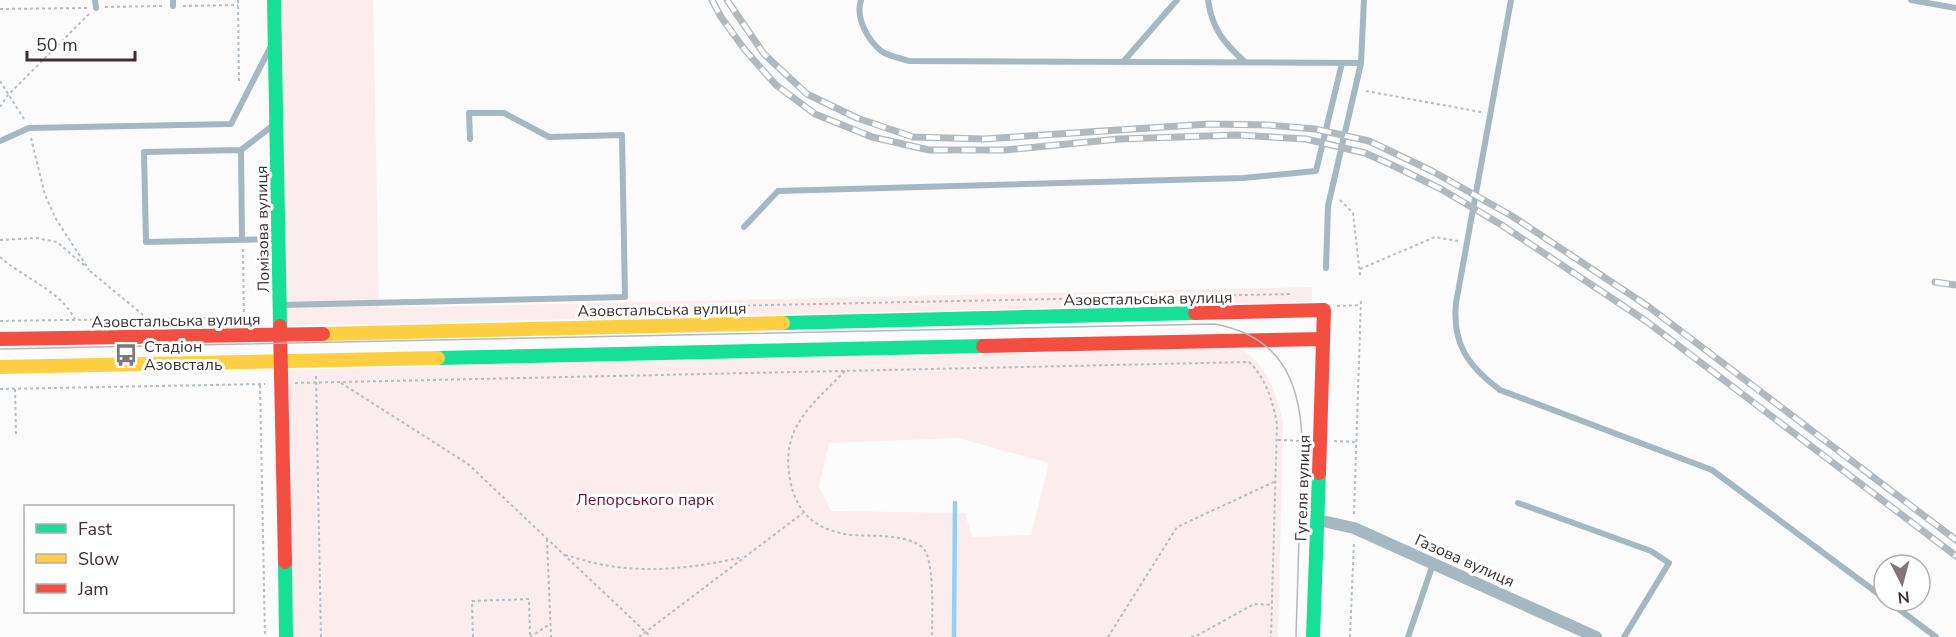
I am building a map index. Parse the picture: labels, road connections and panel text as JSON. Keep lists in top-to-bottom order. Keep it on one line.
{"streets":{"street":["Ломізова вулиця","Азовстальська вулиця","Гугеля вулиця","Газова вулиця"]},"crossings":[["Ломізова вулиця","Азовстальська вулиця"],["Азовстальська вулиця","Гугеля вулиця"],["Гугеля вулиця","Газова вулиця"]],"parks":["Лепорського парк"],"places":{"bus stop":["Стадіон Азовсталь"]},"legend":["Fast","Slow","Jam"],"scale_bar":"50 m","north":"bottom"}
